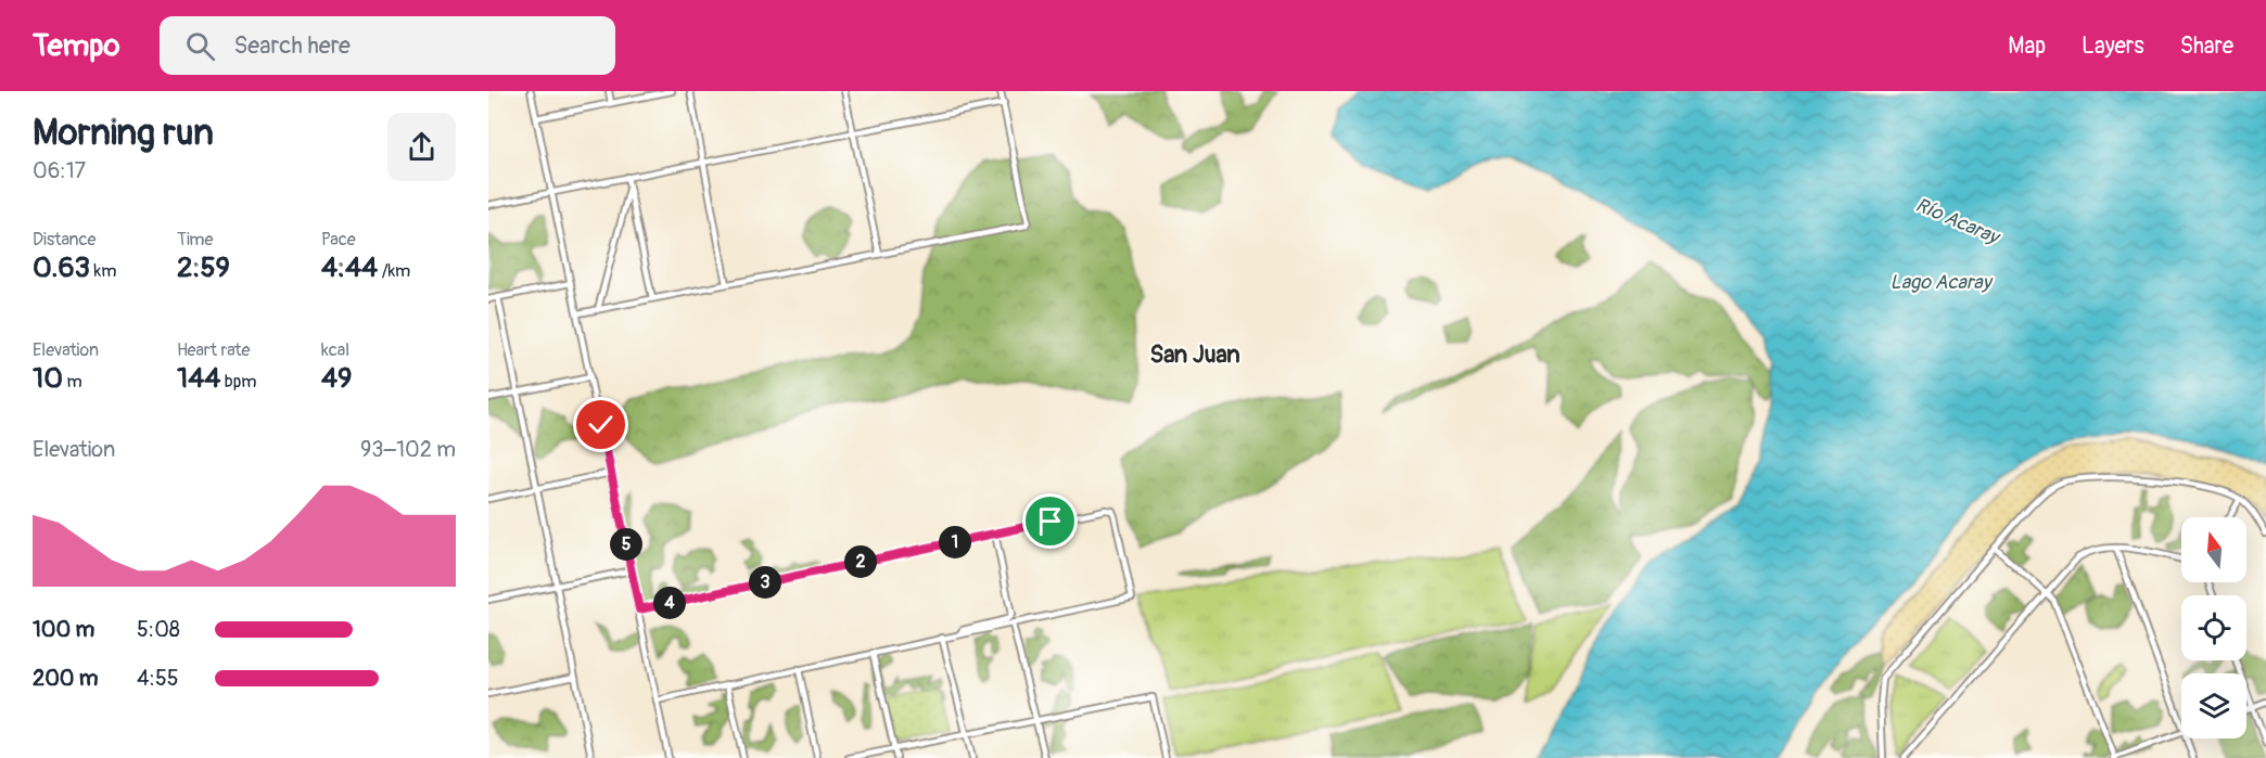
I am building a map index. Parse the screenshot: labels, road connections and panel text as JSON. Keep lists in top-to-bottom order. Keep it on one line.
{"districts":["San Juan"],"water":["Río Acaray","Lago Acaray"],"north":"top","page":{"header":"Tempo","search":"Search here","nav":["Map","Layers","Share"],"heading":["Morning run","06:17"],"stats":[["Distance","0.63 km"],["Time","2:59"],["Pace","4:44 /km"],["Elevation","10 m"],["Heart rate","144 bpm"],["kcal","49"]],"chart":["Elevation","93–102 m"],"pins":["1","5","2","3","4"],"list":[{"name":"100 m","note":"5:08"},{"name":"200 m","note":"4:55"}]}}
